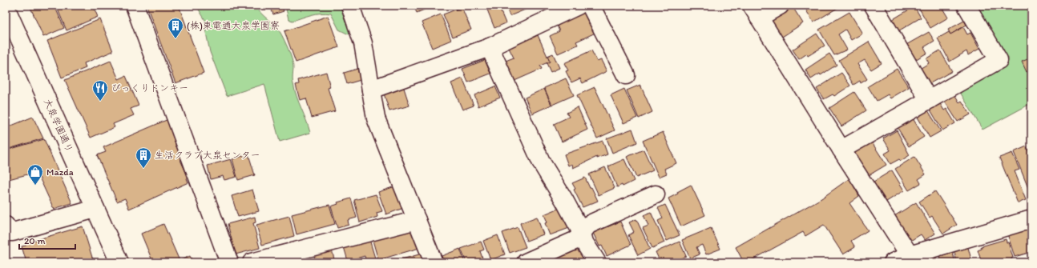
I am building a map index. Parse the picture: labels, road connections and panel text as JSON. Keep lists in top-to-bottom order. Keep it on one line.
{"streets":{"street":["大泉学園通り"]},"places":{"building":["(株)東電通大泉学園寮","生活クラブ大泉センター"],"restaurant":["びっくりドンキー"],"shop":["Mazda"]},"scale_bar":"20 m"}
